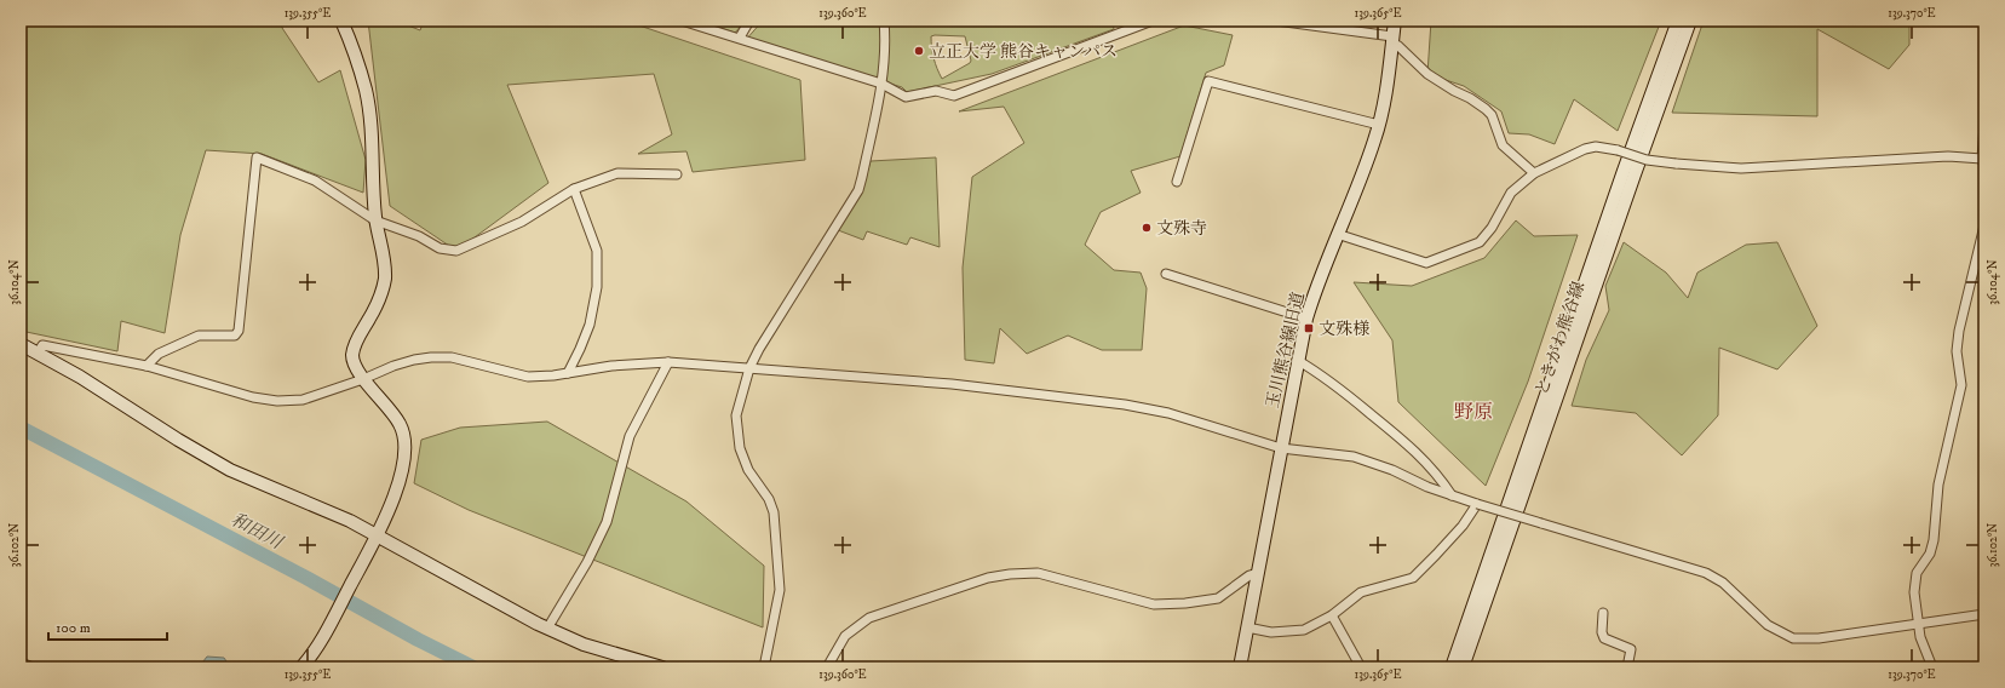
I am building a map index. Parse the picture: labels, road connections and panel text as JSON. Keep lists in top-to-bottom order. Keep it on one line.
{"streets":{"street":["ときがわ熊谷線","玉川熊谷線旧道"]},"districts":["野原"],"water":["和田川"],"places":{"other":["立正大学 熊谷キャンパス","文殊寺"],"transit":["文殊様"]},"scale_bar":"100 m","coordinates":["139.355°E","139.360°E","139.365°E","139.370°E","36.104°N","36.102°N"]}
